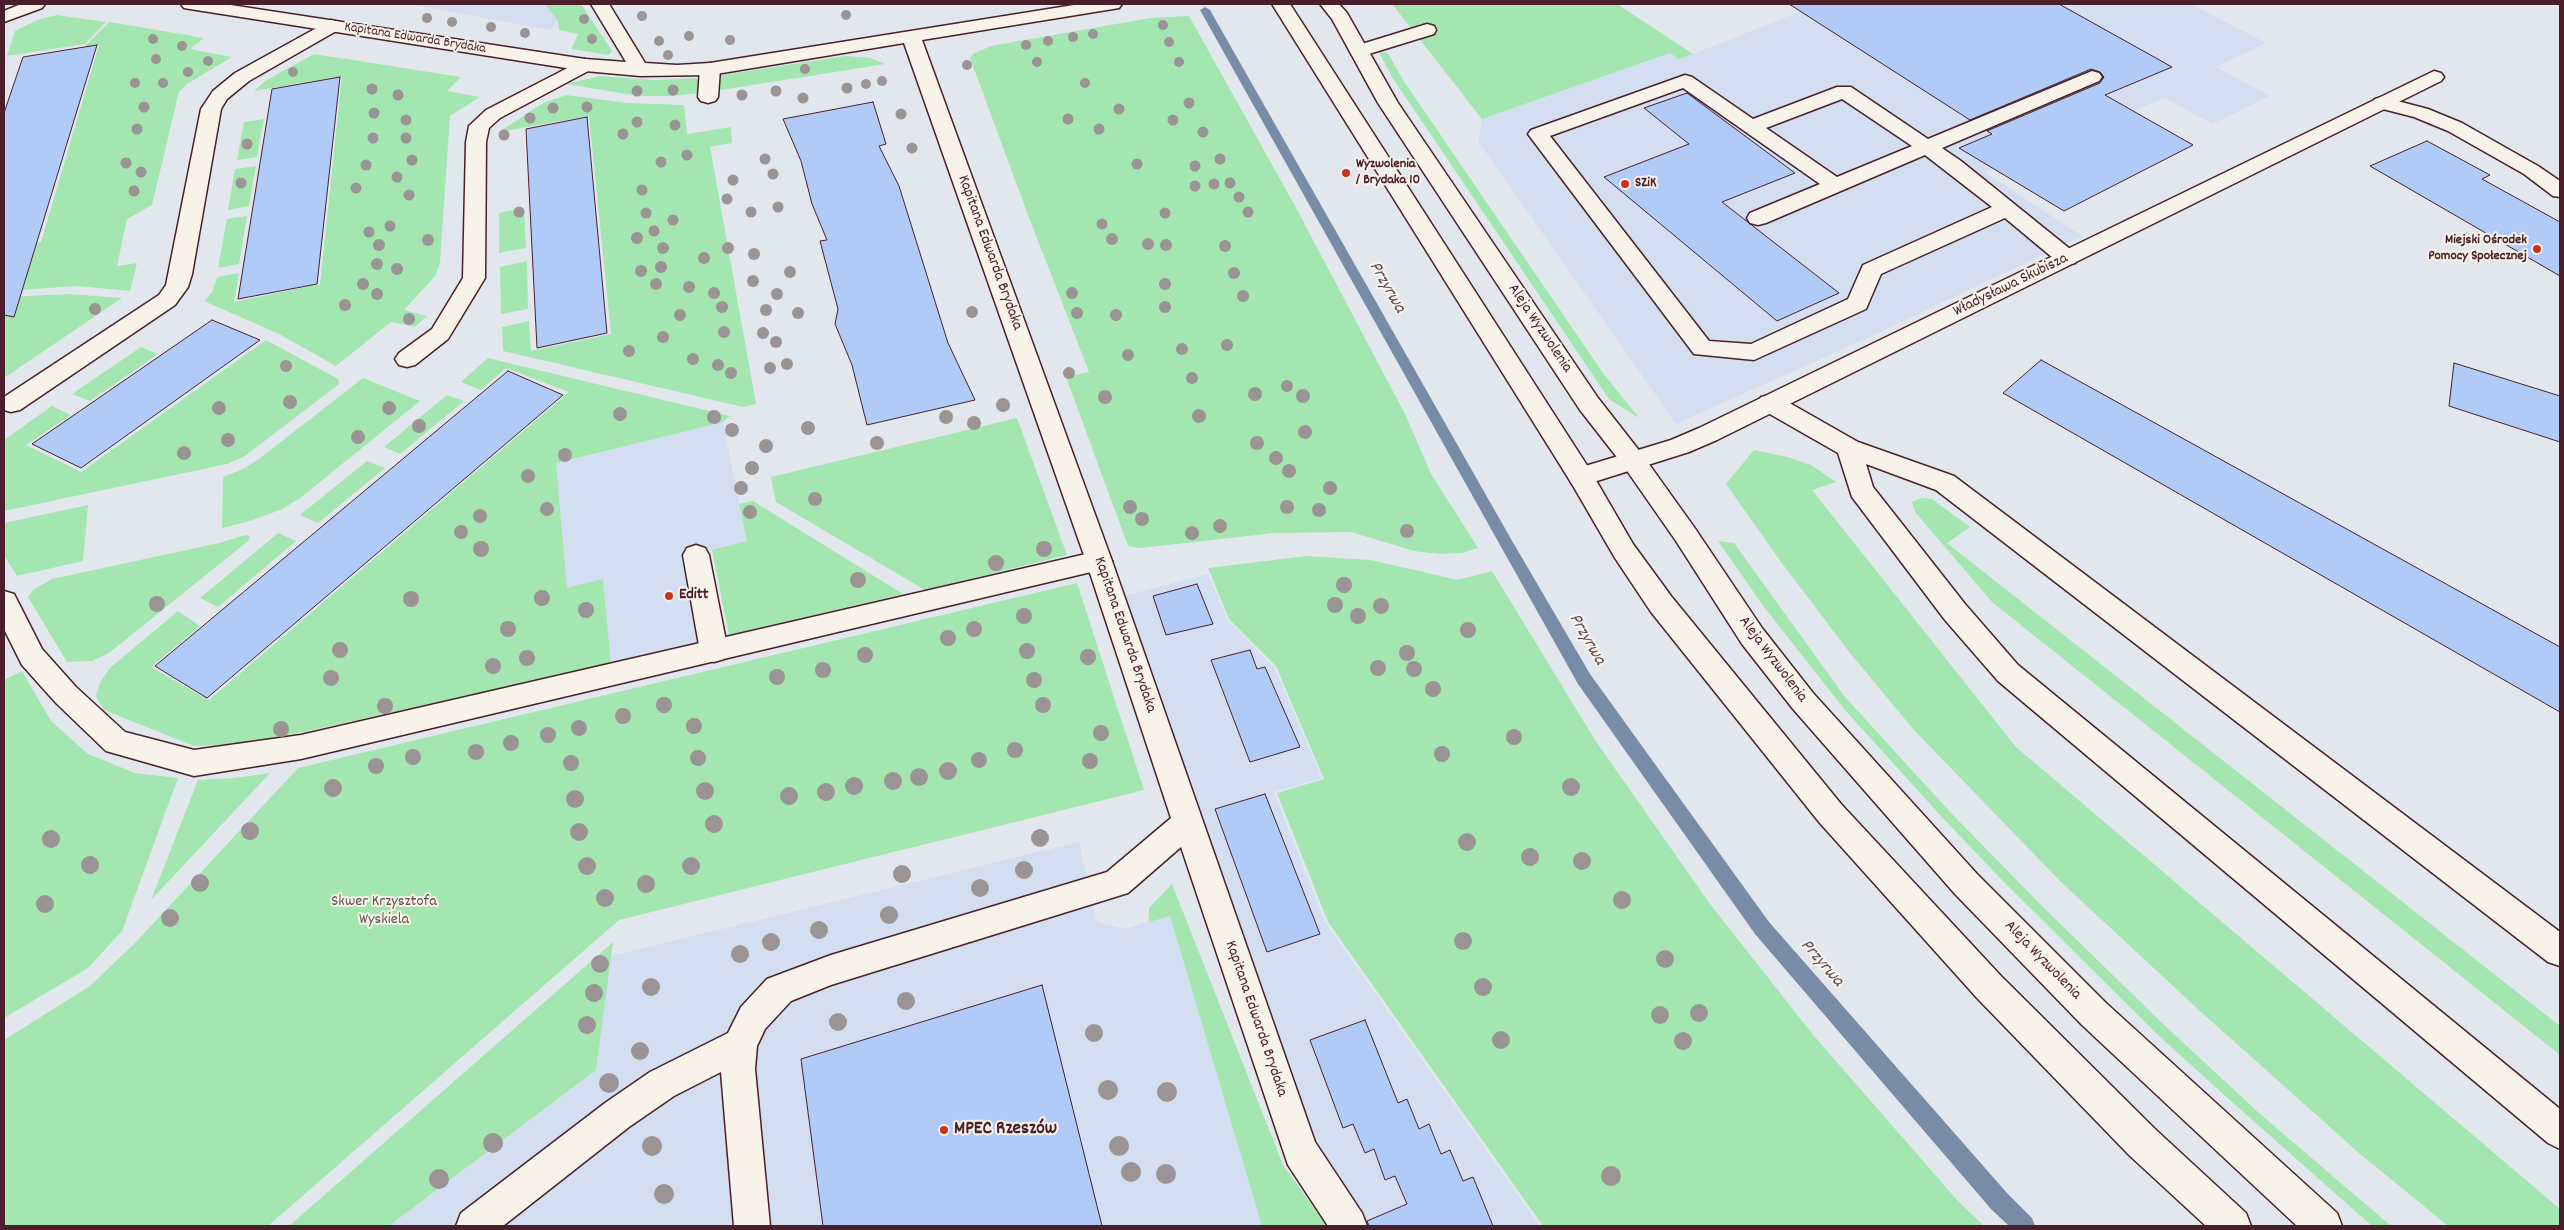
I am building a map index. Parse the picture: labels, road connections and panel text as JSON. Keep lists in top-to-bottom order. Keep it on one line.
{"streets":{"street":["Kapitana Edwarda Brydaka","Władysława Skubisza","Aleja Wyzwolenia"]},"crossings":[["Władysława Skubisza","Aleja Wyzwolenia"]],"water":["Przyrwa"],"parks":["Skwer Krzysztofa Wyskiela"],"places":["Wyzwolenia / Brydaka 10","SZiK","Miejski Ośrodek Pomocy Społecznej","Editt","MPEC Rzeszów"]}
